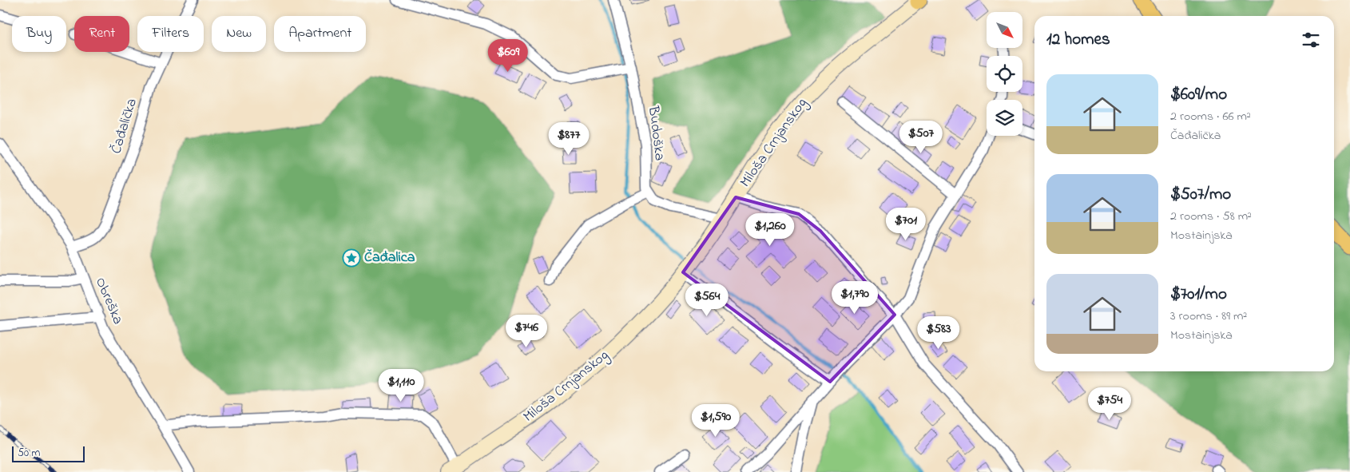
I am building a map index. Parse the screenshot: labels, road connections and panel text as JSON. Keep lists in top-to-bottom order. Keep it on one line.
{"streets":{"main road":["Miloša Crnjanskog"],"street":["Čađalička","Budoška","Obreška"]},"crossings":[["Čađalička","Obreška"]],"places":{"place":["Čađalica"]},"scale_bar":"50 m","north":"bottom right","page":{"chip":["Buy","Rent","Filters","New","Apartment"],"heading":"12 homes","price":["$609","$507","$877","$701","$1,260","$1,790","$564","$746","$583","$1,110","$754","$1,590"],"list":[{"name":"$609/mo","note":"2 rooms · 66 m² · Čađalička"},{"name":"$507/mo","note":"2 rooms · 58 m² · Mostainjska"},{"name":"$701/mo","note":"3 rooms · 89 m² · Mostainjska"}],"scale":"50 m"}}
